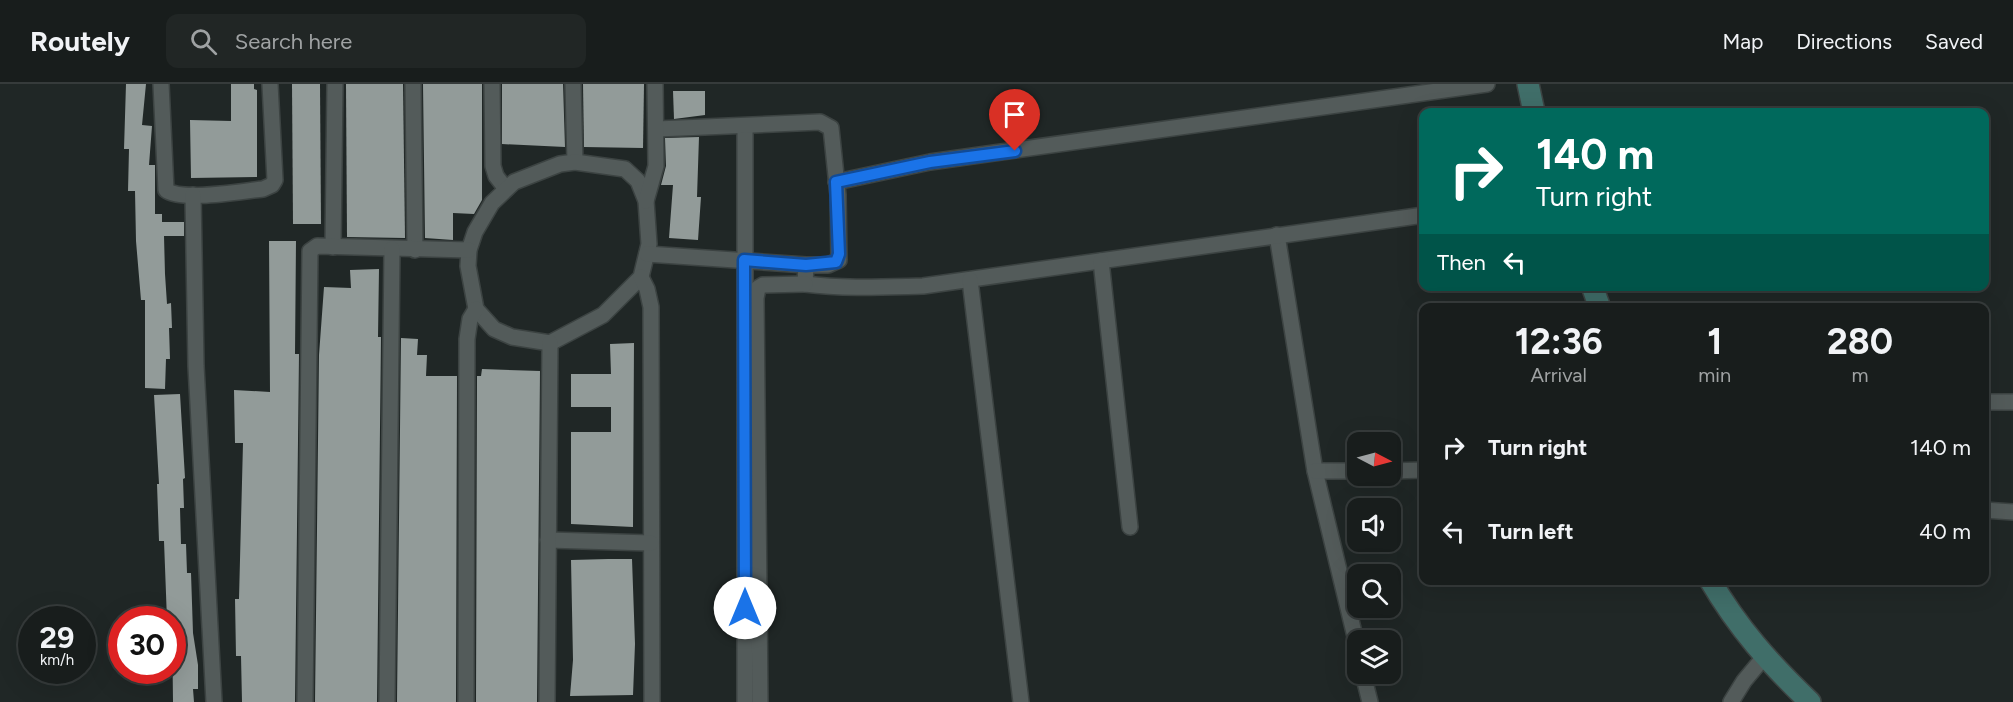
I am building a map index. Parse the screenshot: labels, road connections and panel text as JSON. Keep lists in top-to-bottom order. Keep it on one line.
{"north":"right","page":{"header":"Routely","search":"Search here","nav":["Map","Directions","Saved"],"turn":["140 m","Turn right"],"then":"Then","eta":["12:36","Arrival","1","min","280","m"],"list":[{"name":"Turn right","value":"140 m"},{"name":"Turn left","value":"40 m"}],"speed":"29 km/h","limit":"30"}}
